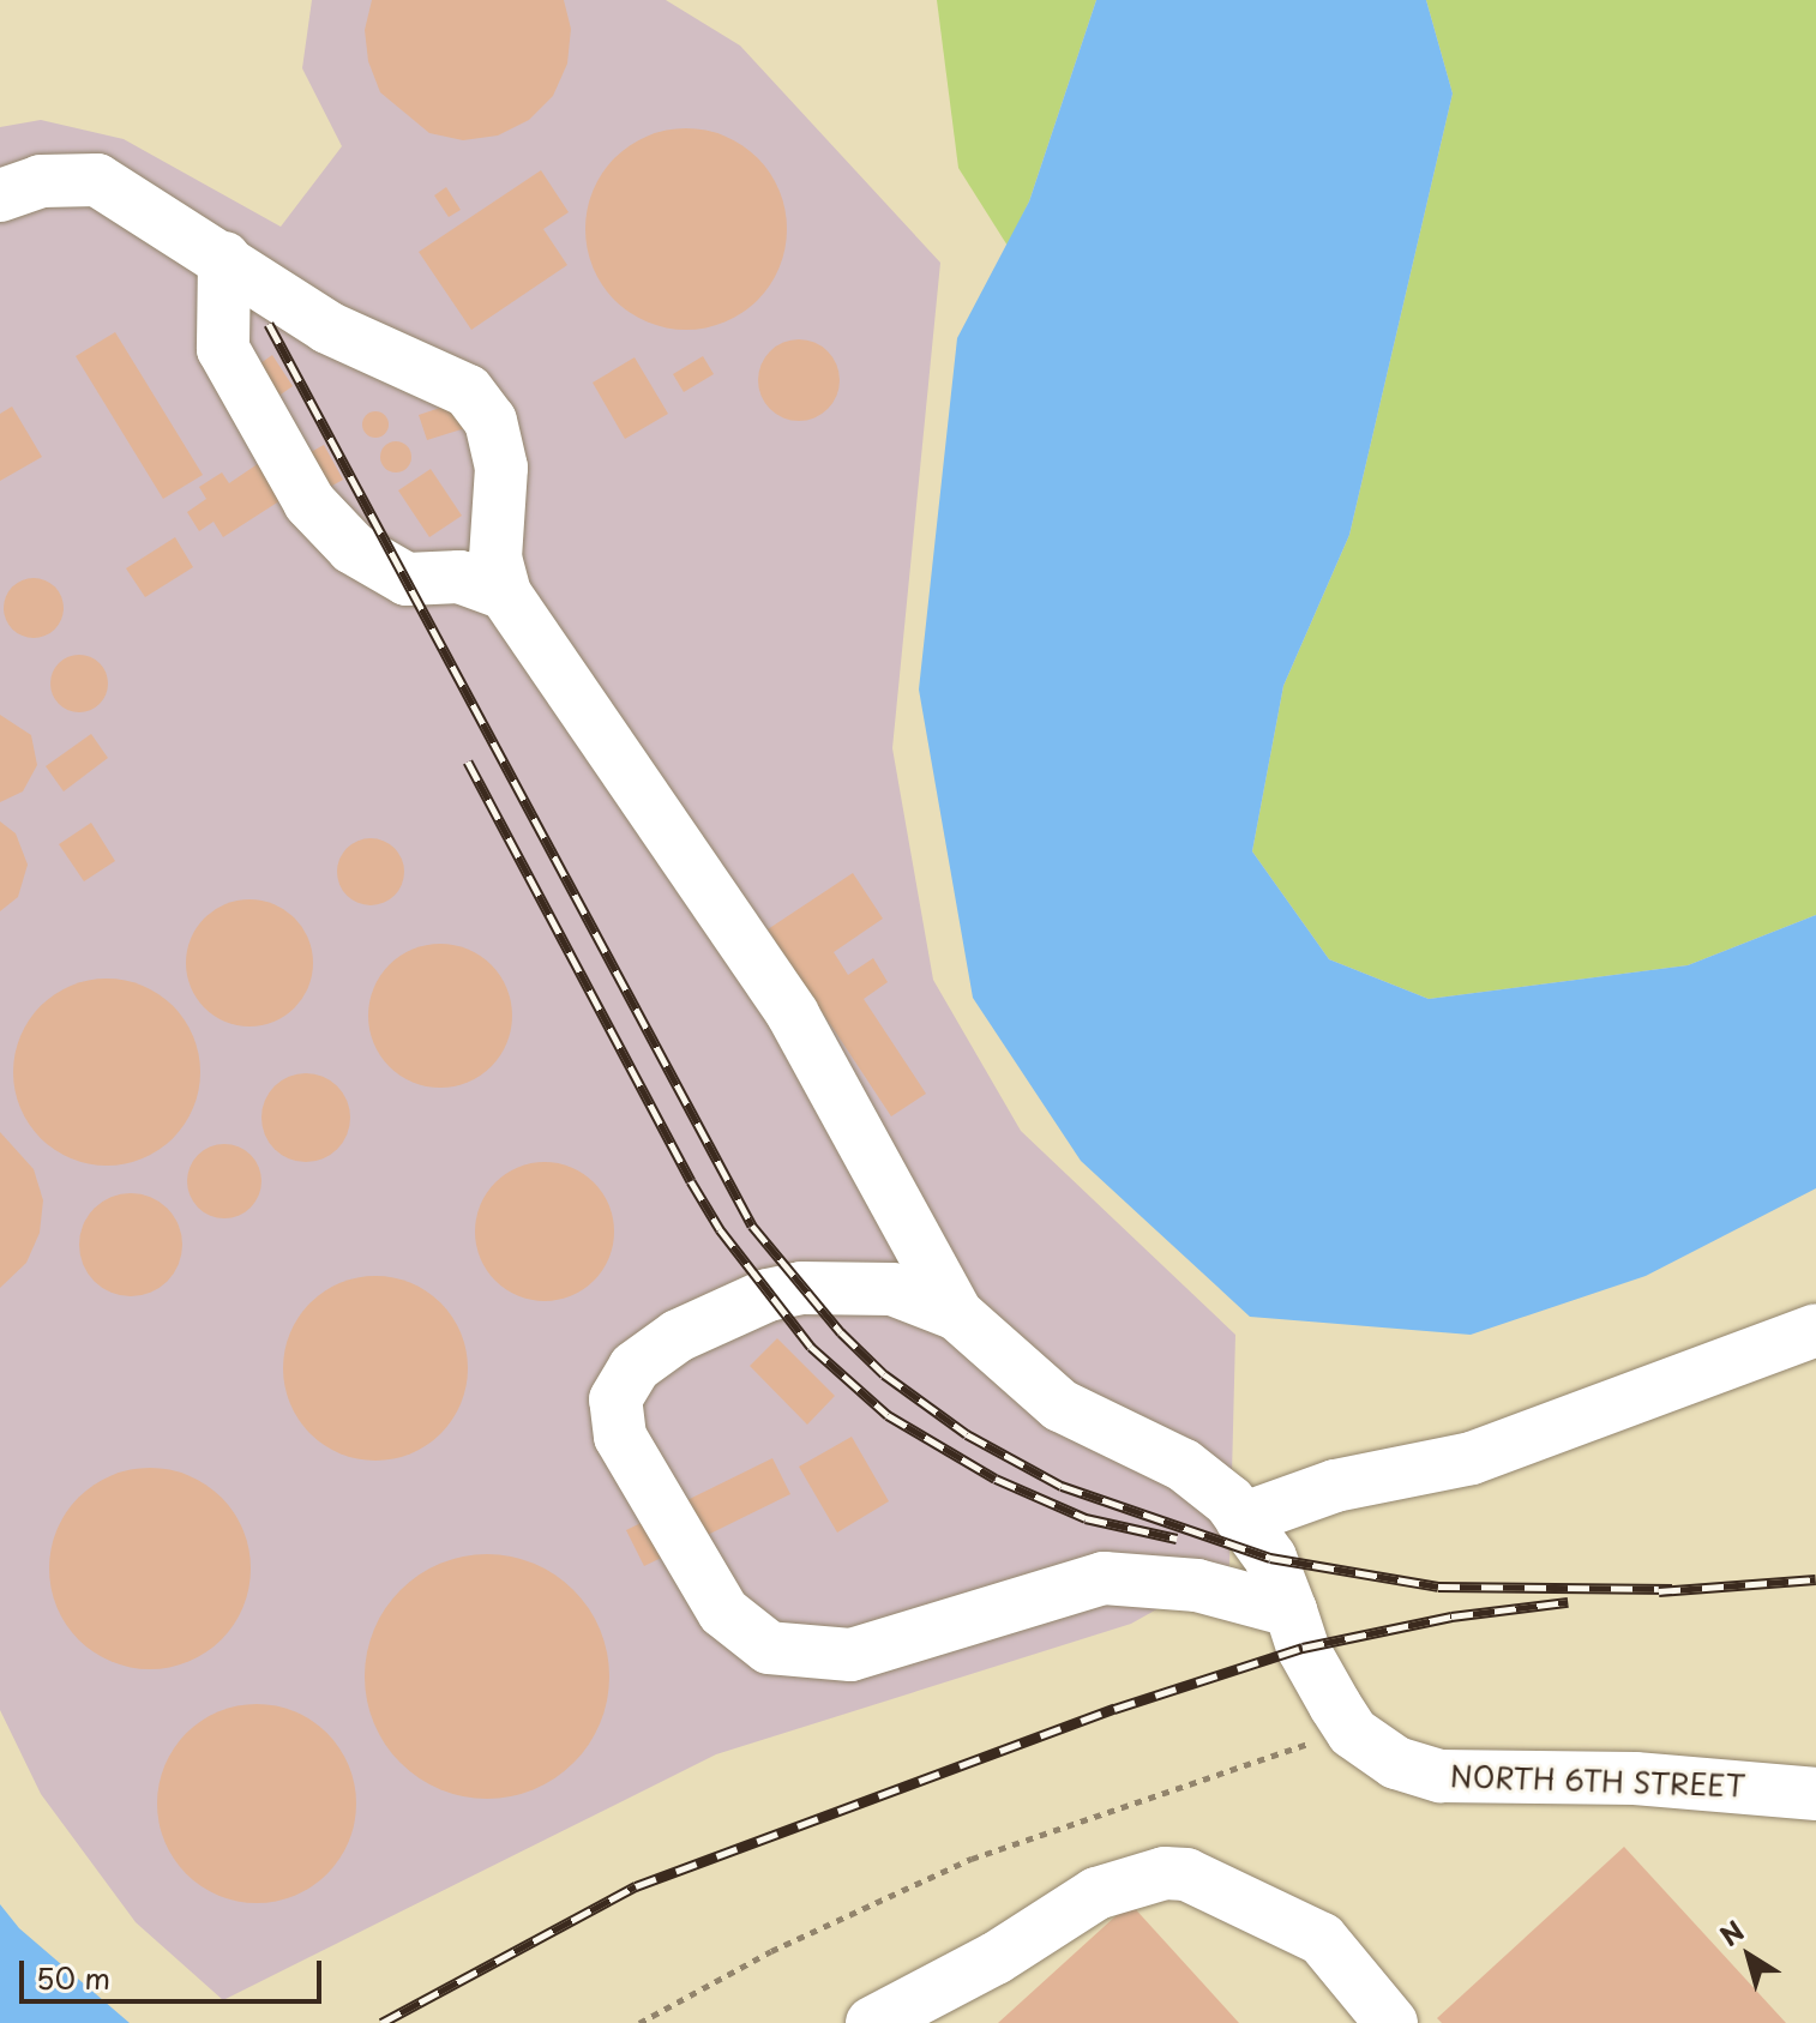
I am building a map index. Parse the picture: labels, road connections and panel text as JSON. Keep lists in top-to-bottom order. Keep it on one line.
{"streets":{"street":["NORTH 6TH STREET"]},"scale_bar":"50 m","north":"top left"}
